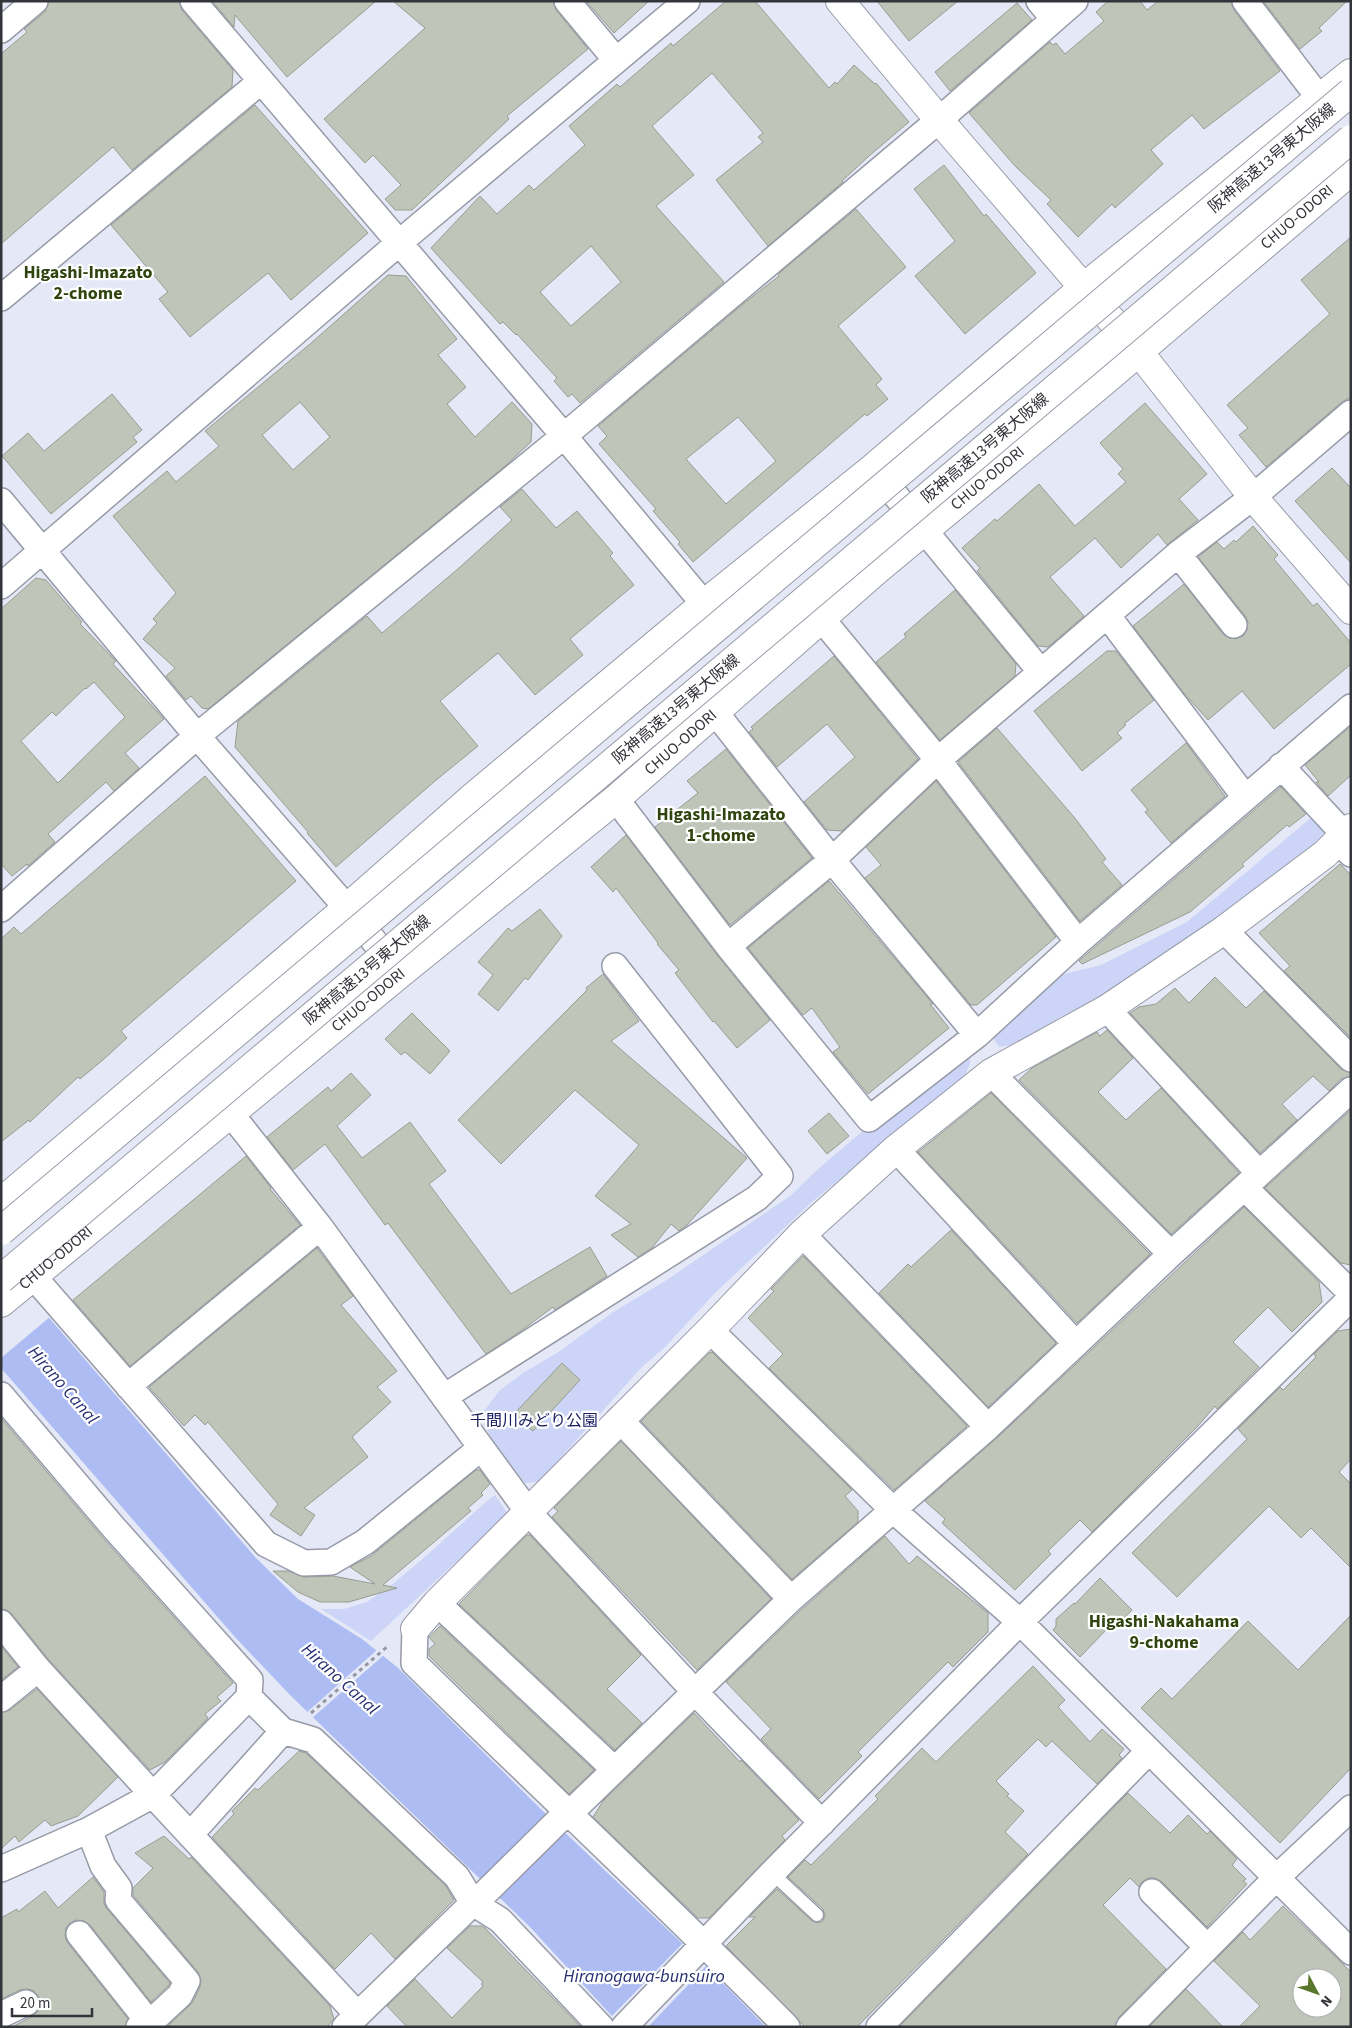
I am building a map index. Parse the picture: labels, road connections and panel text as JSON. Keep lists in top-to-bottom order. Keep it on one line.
{"streets":{"main road":["阪神高速13号東大阪線","CHUO-ODORI"]},"crossings":[["阪神高速13号東大阪線","CHUO-ODORI"]],"districts":["Higashi-Imazato 2-chome","Higashi-Imazato 1-chome","Higashi-Nakahama 9-chome"],"water":["Hirano Canal","Hiranogawa-bunsuiro"],"parks":["千間川みどり公園"],"scale_bar":"20 m","north":"bottom right"}
